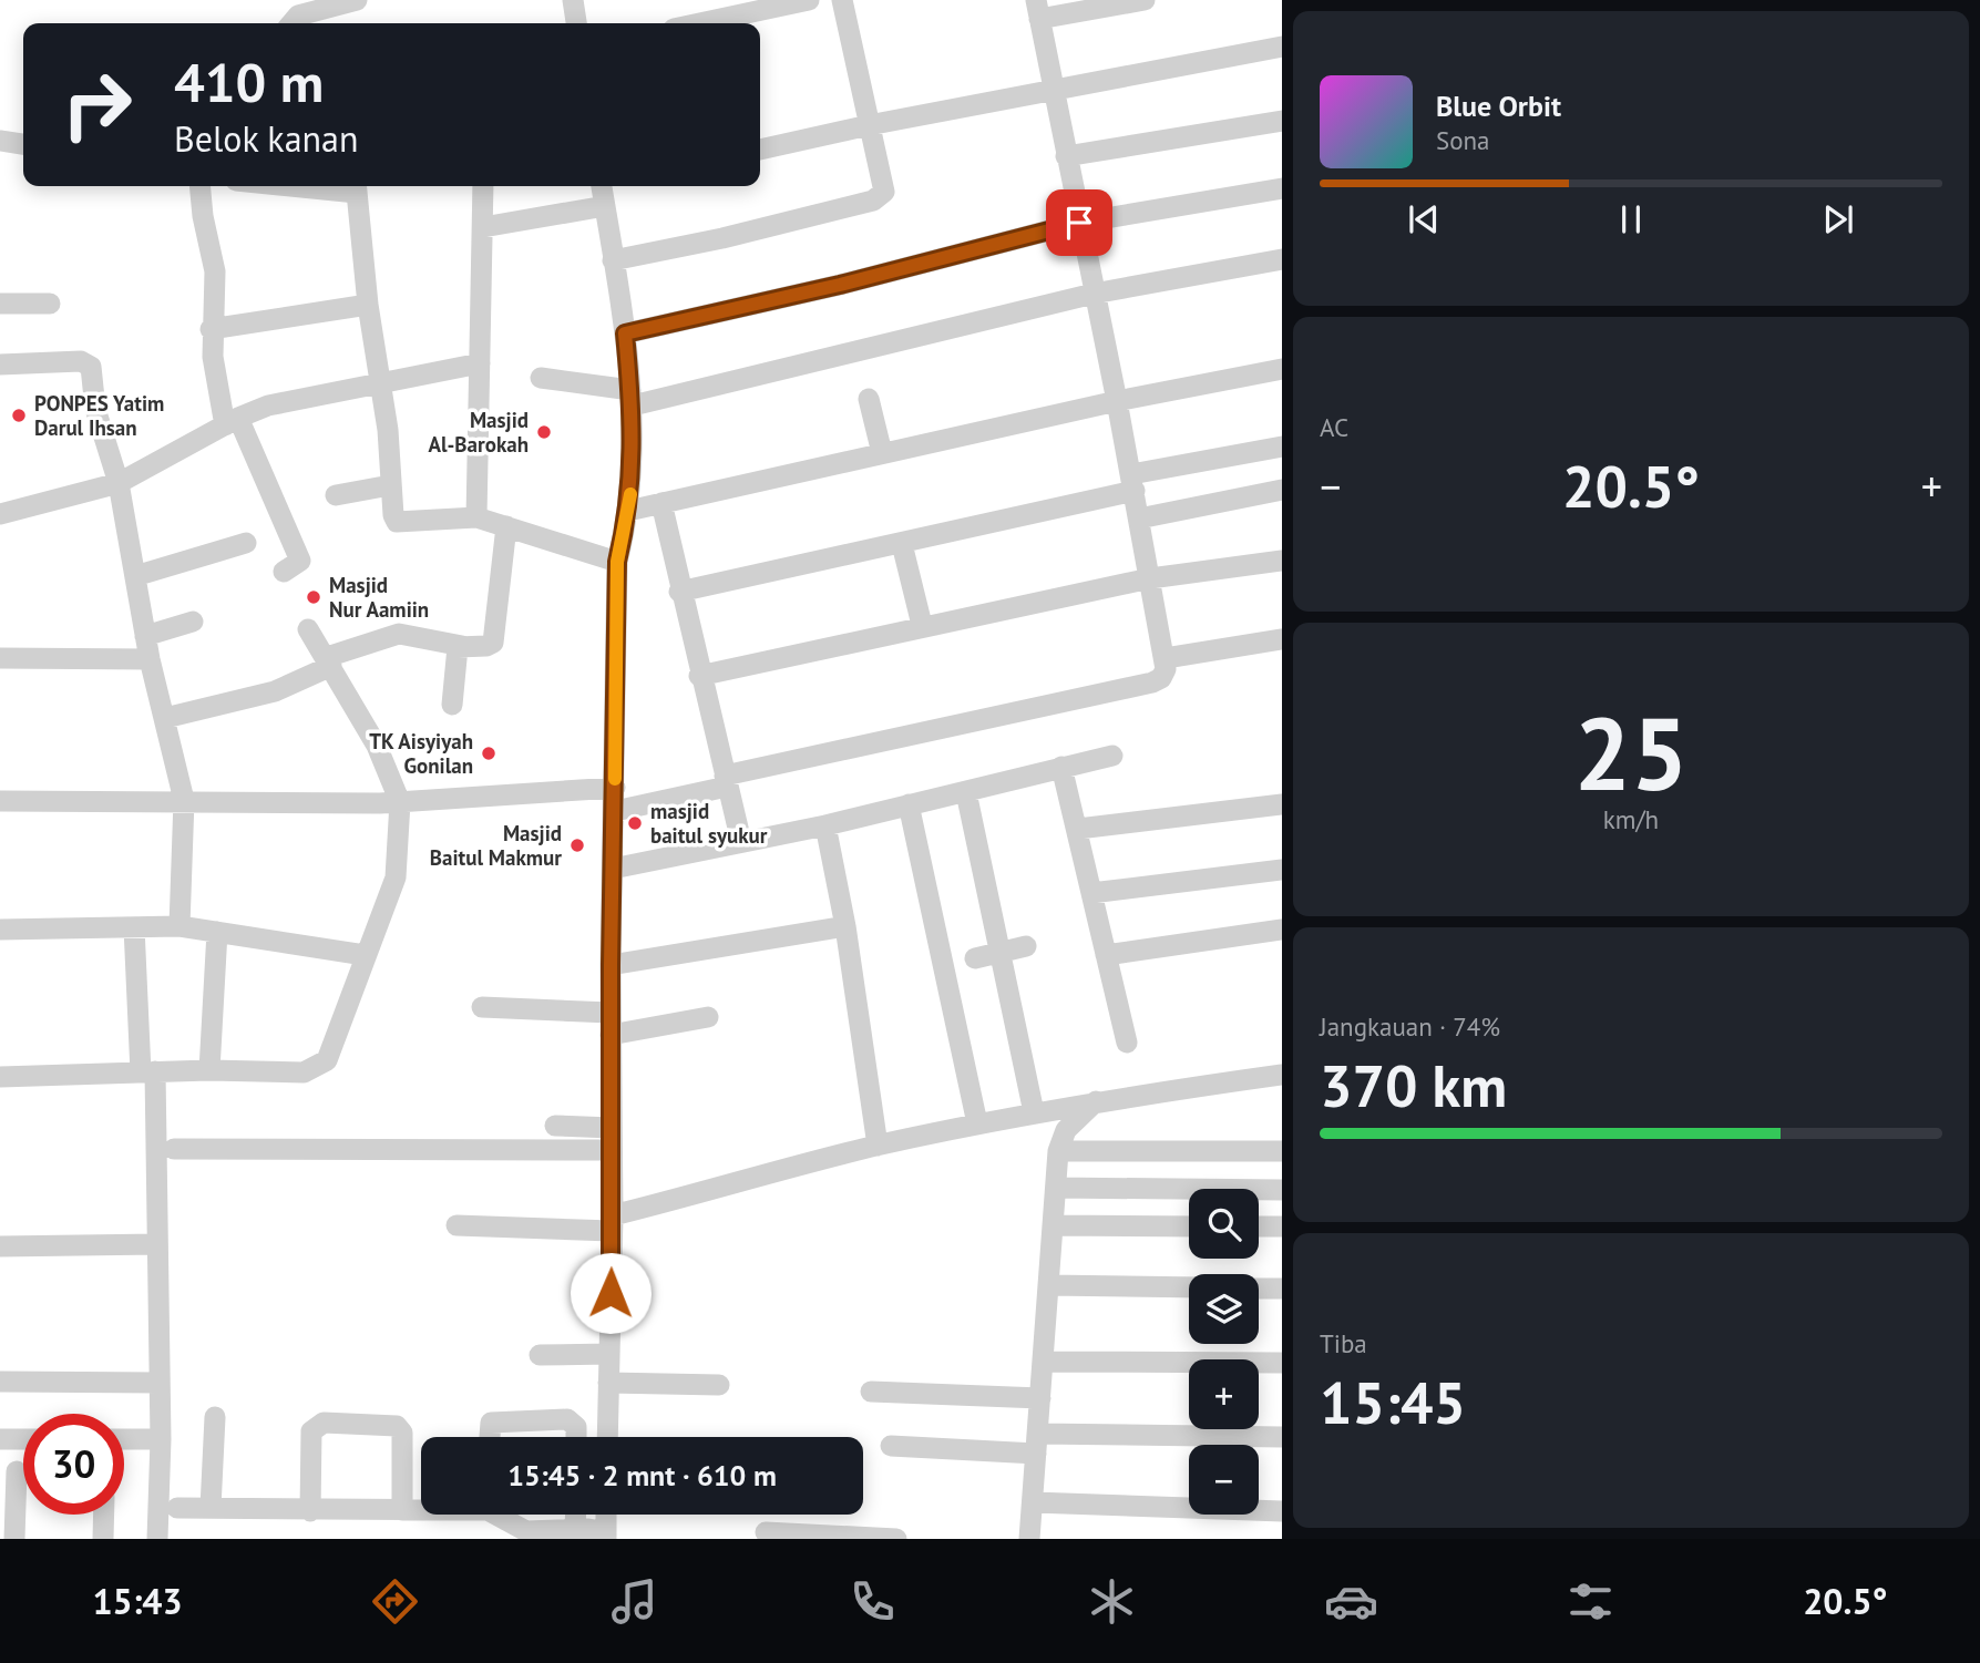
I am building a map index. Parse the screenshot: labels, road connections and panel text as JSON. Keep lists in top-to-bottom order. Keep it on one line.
{"places":["PONPES Yatim Darul Ihsan","Masjid Al-Barokah","Masjid Nur Aamiin","TK Aisyiyah Gonilan","masjid baitul syukur","Masjid Baitul Makmur"],"page":{"turn":["410 m","Belok kanan"],"song":["Blue Orbit","Sona"],"tile":["AC",["25","km/h"],["Jangkauan · 74%","370 km"],["Tiba","15:45"]],"heat":["−","20.5°","+"],"map_buttons":["+","−"],"limit":"30","trip":"15:45 · 2 mnt · 610 m","tabs":["15:43","20.5°"]}}
